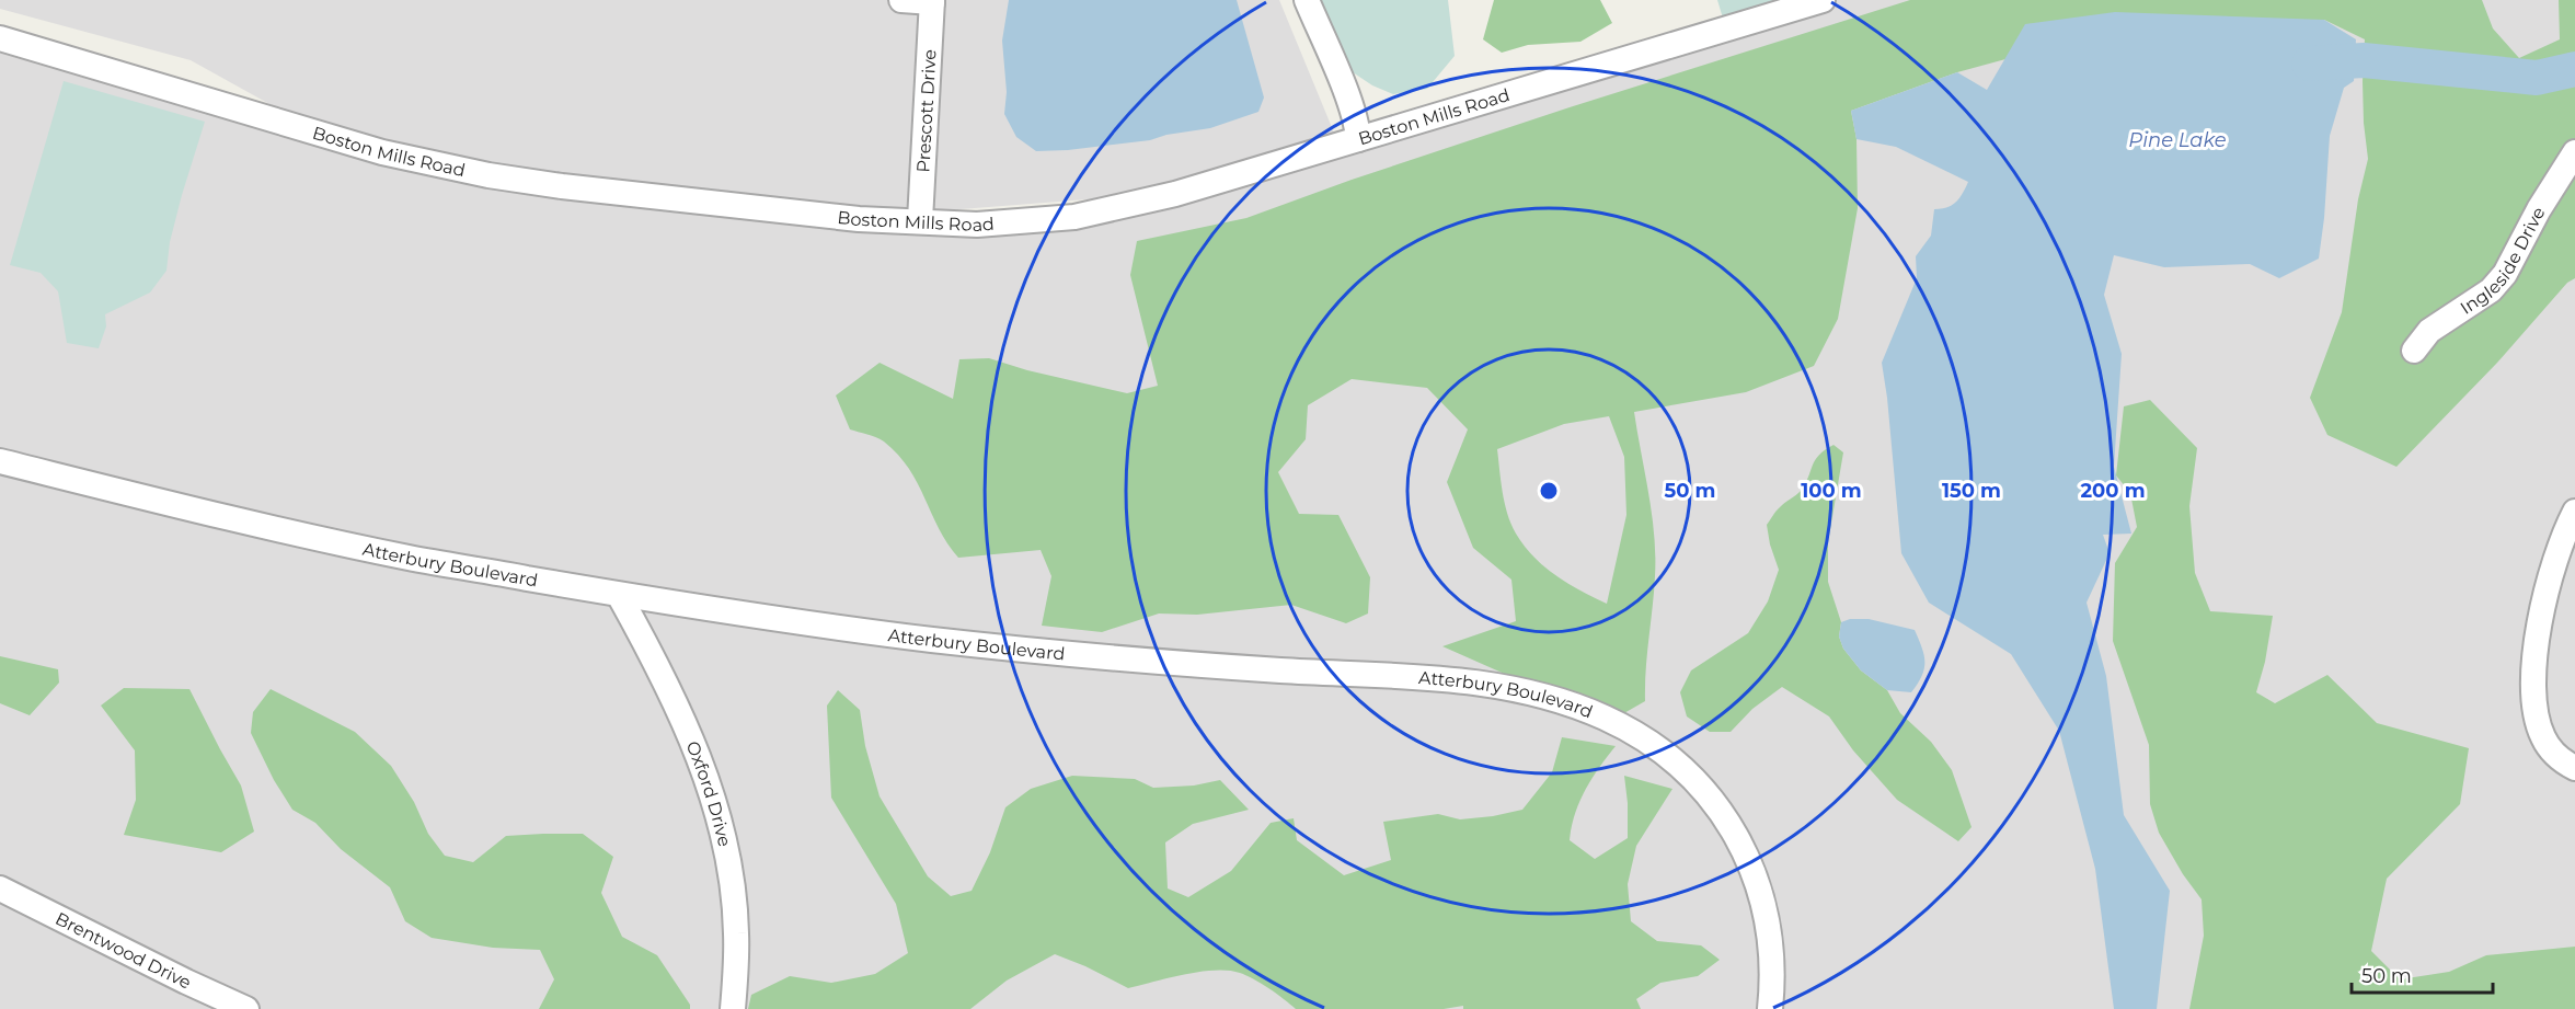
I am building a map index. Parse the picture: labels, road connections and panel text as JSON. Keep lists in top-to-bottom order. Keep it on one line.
{"streets":{"street":["Prescott Drive","Boston Mills Road","Ingleside Drive","Atterbury Boulevard","Oxford Drive","Brentwood Drive"]},"crossings":[["Prescott Drive","Boston Mills Road"],["Atterbury Boulevard","Oxford Drive"]],"water":["Pine Lake"],"scale_bar":"50 m","rings":["50 m","100 m","150 m","200 m"]}
